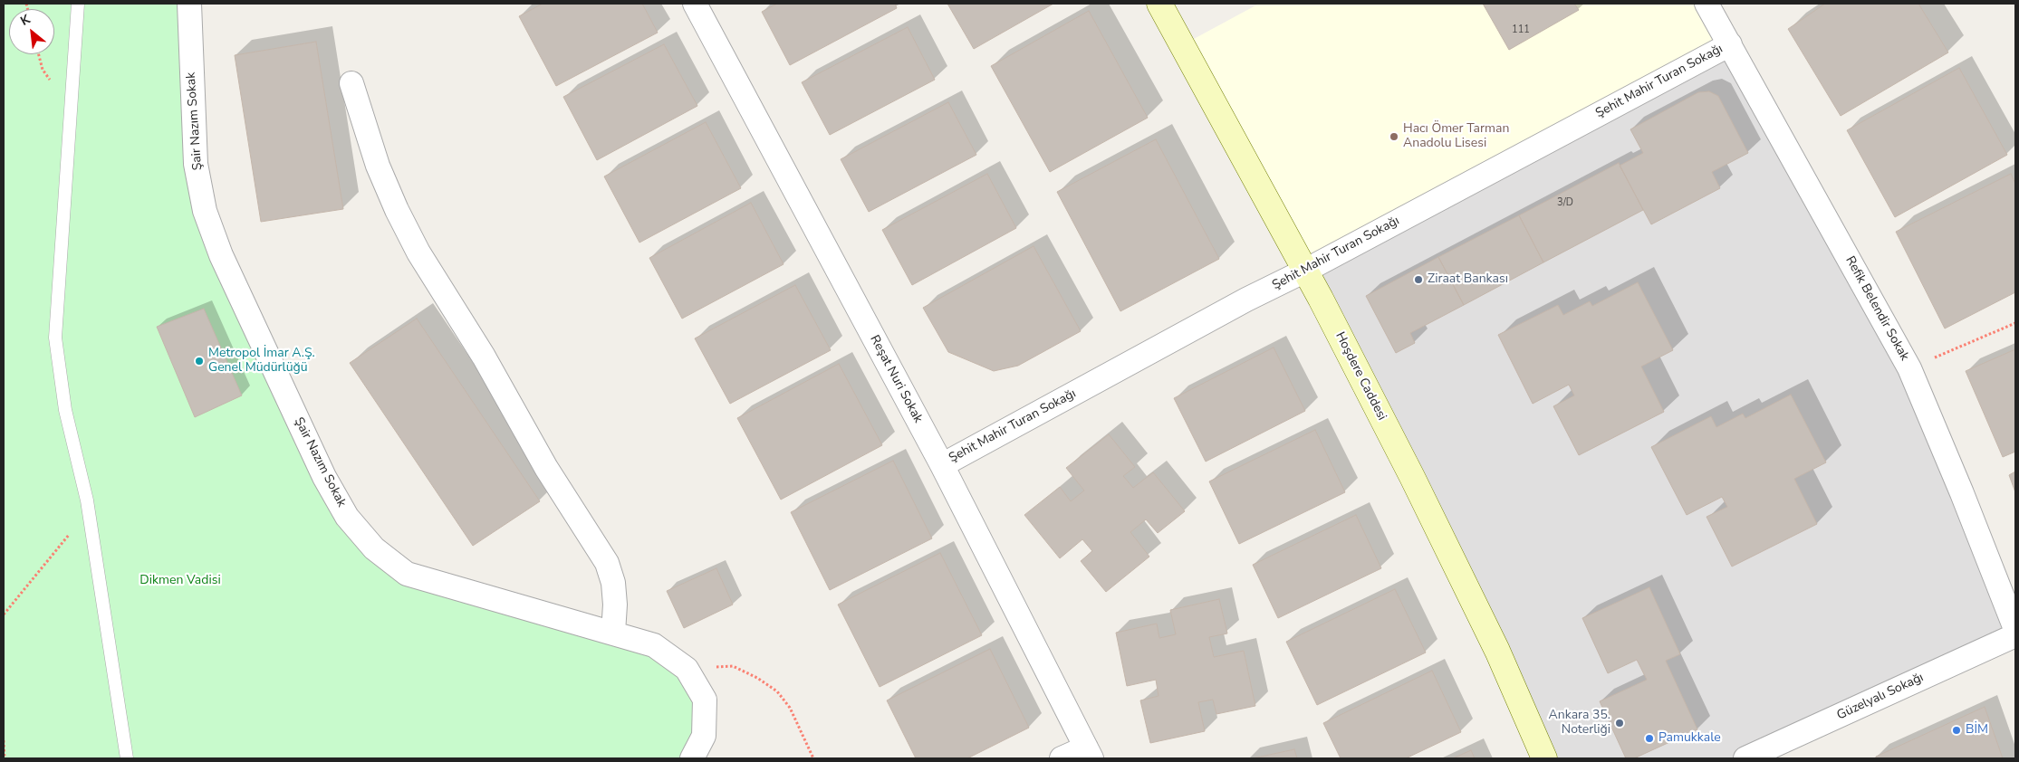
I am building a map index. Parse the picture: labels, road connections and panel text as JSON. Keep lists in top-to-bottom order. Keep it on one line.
{"streets":{"main road":["Hoşdere Caddesi"],"street":["Şehit Mahir Turan Sokağı","Şair Nazım Sokak","Refik Belendir Sokak","Reşat Nuri Sokak","Güzelyalı Sokağı"]},"crossings":[["Şehit Mahir Turan Sokağı","Refik Belendir Sokak"],["Şehit Mahir Turan Sokağı","Hoşdere Caddesi"],["Şehit Mahir Turan Sokağı","Reşat Nuri Sokak"]],"parks":["Dikmen Vadisi"],"places":["Hacı Ömer Tarman Anadolu Lisesi","Ziraat Bankası","Metropol İmar A.Ş. Genel Müdürlüğü","Ankara 35. Noterliği","BİM","Pamukkale"],"house_numbers":["111","3/D"],"north":"top left"}
